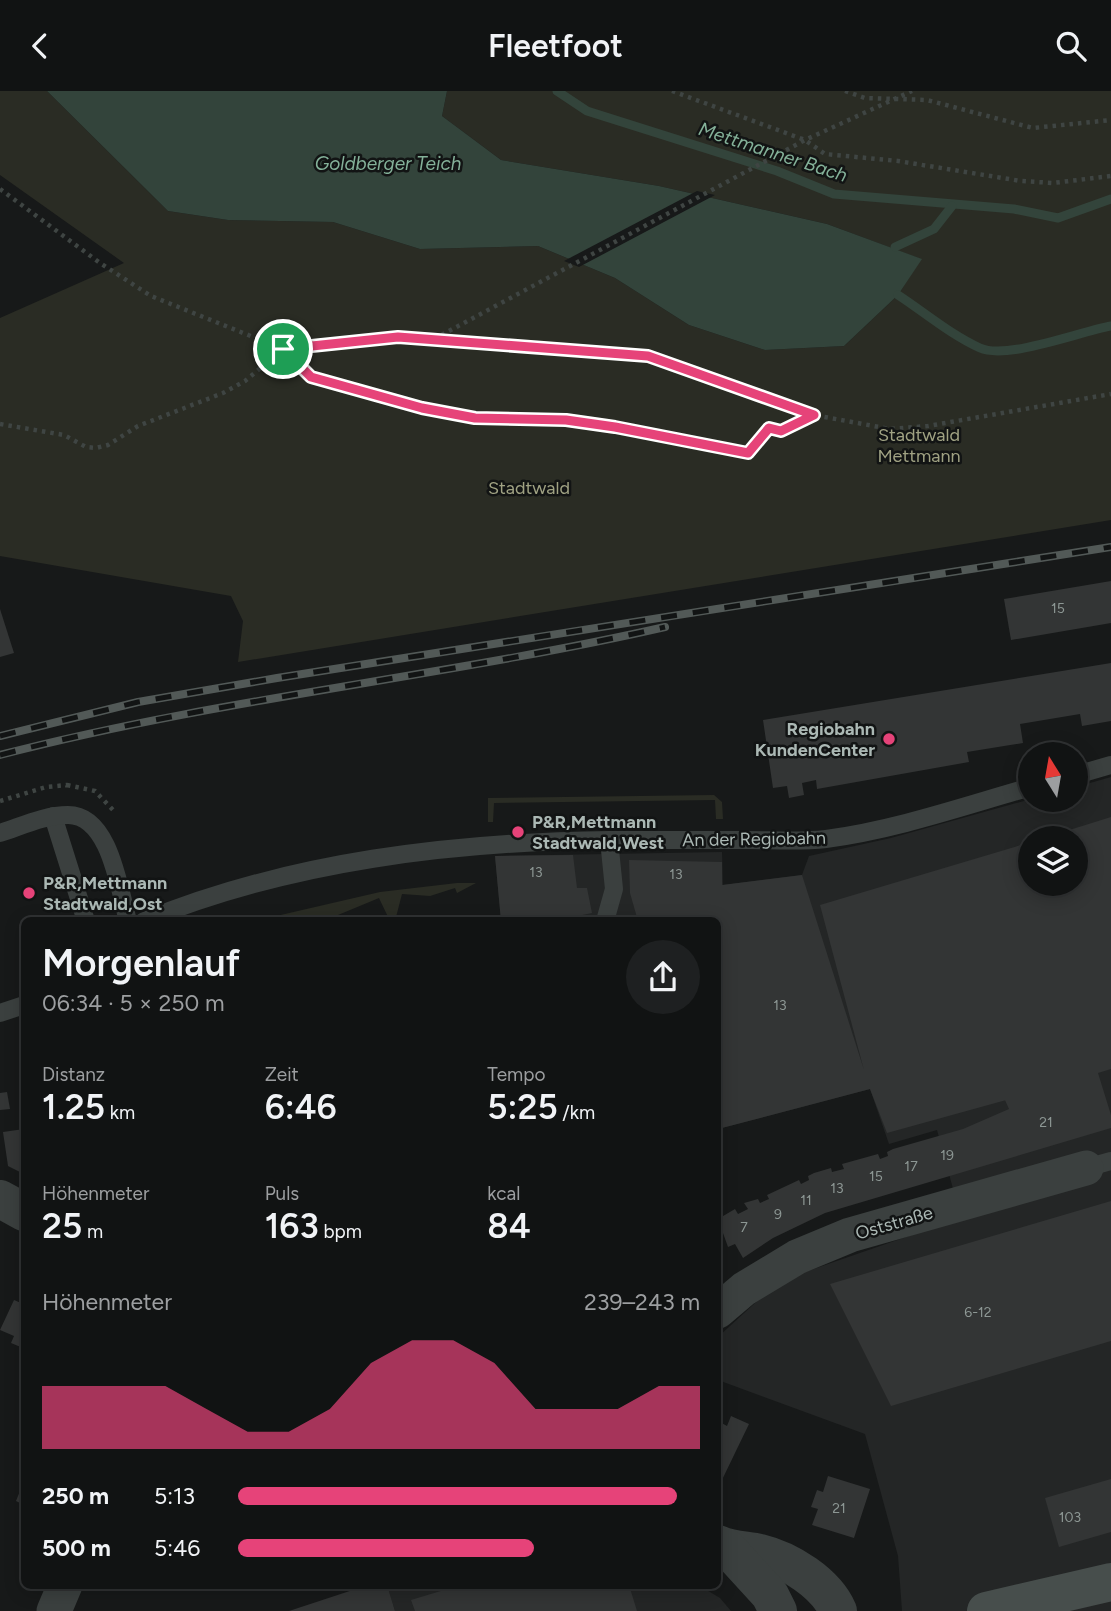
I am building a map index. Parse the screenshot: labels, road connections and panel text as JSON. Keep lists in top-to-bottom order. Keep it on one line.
{"streets":{"street":["Oststraße"],"lane":["An der Regiobahn"]},"water":["Mettmanner Bach","Goldberger Teich"],"parks":["Stadtwald Mettmann","Stadtwald"],"places":["Regiobahn KundenCenter","P&R,Mettmann Stadtwald,West","P&R,Mettmann Stadtwald,Ost"],"house_numbers":["15","13","13","13","21","19","17","15","13","11","9","7","6-12","21","103"],"north":"top","page":{"header":"Fleetfoot","heading":["Morgenlauf","06:34 · 5 × 250 m"],"stats":[["Distanz","1.25 km"],["Zeit","6:46"],["Tempo","5:25 /km"],["Höhenmeter","25 m"],["Puls","163 bpm"],["kcal","84"]],"chart":["Höhenmeter","239–243 m"],"list":[{"name":"250 m","note":"5:13"},{"name":"500 m","note":"5:46"}]}}
